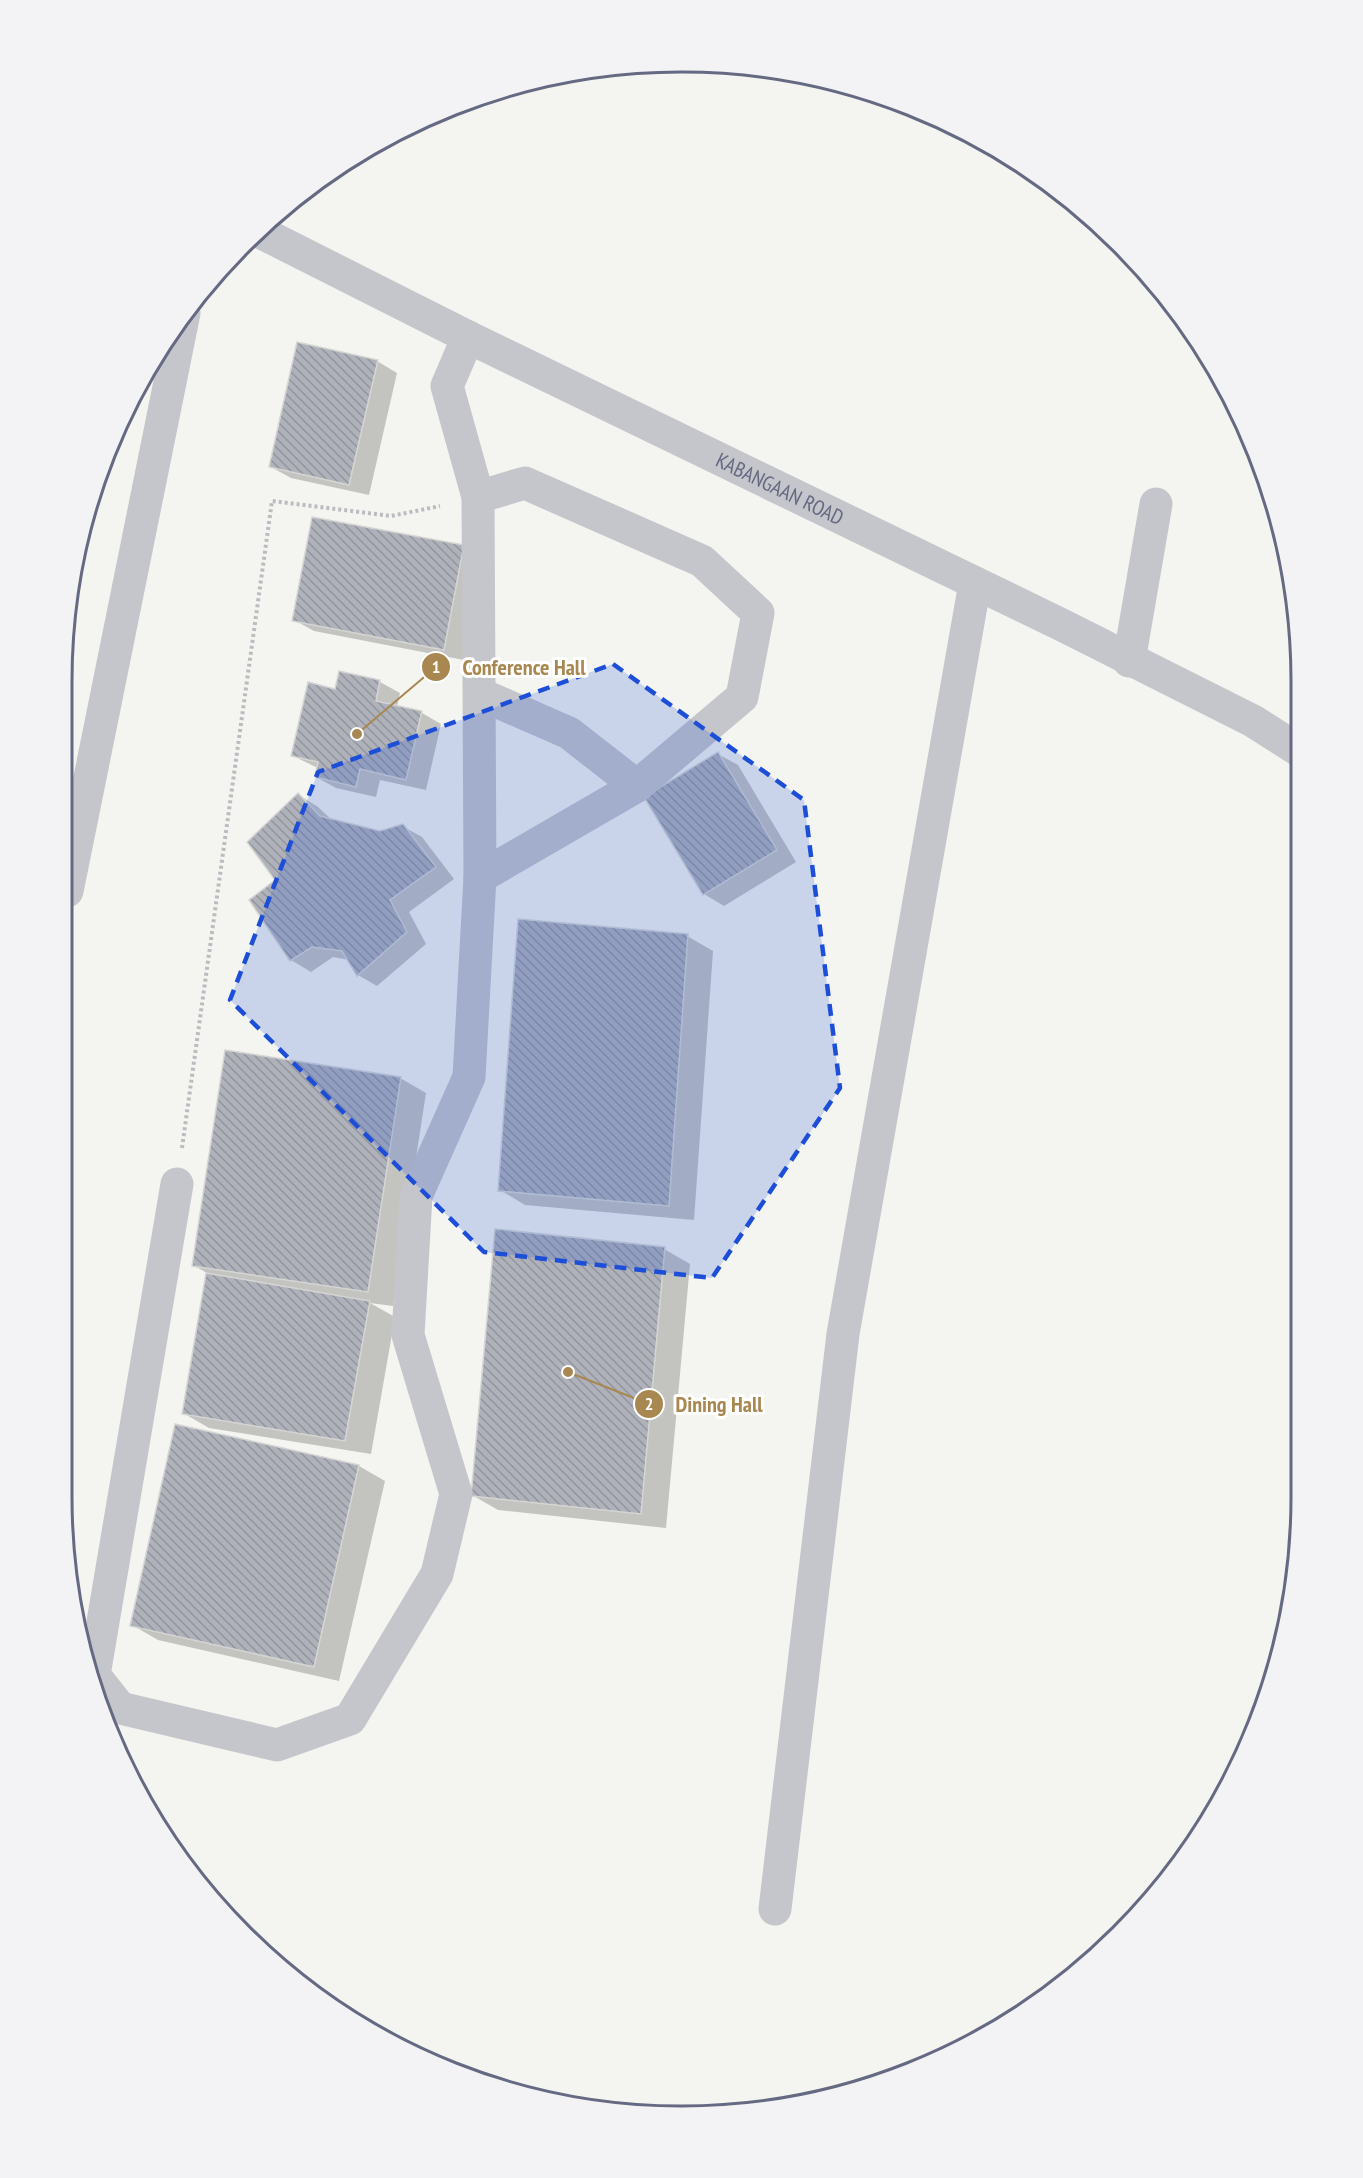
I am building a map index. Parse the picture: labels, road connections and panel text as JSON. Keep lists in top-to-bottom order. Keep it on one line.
{"streets":{"street":["KABANGAAN ROAD"]},"places":["Conference Hall","Dining Hall"]}
